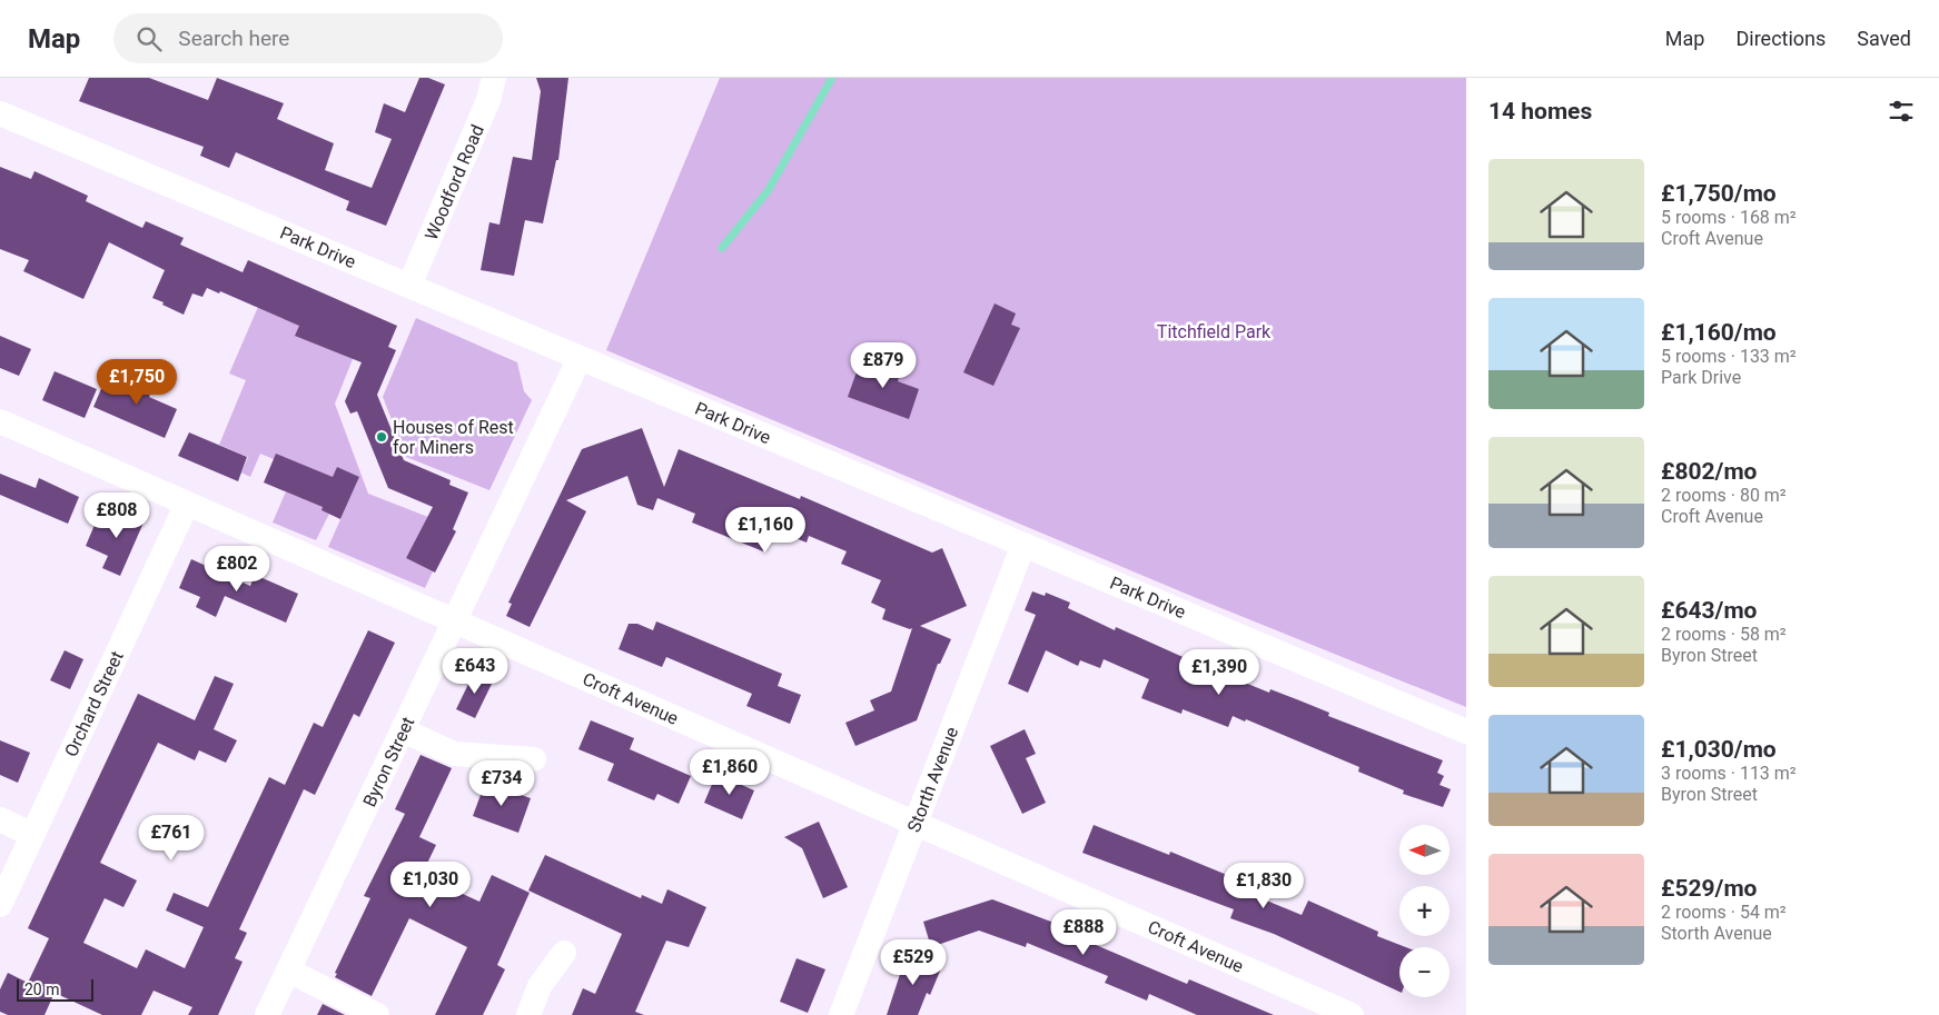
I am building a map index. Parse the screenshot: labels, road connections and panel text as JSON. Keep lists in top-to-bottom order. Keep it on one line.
{"streets":{"street":["Woodford Road","Park Drive","Croft Avenue","Orchard Street","Byron Street","Storth Avenue"]},"crossings":[["Woodford Road","Park Drive"],["Park Drive","Byron Street"],["Park Drive","Storth Avenue"],["Croft Avenue","Orchard Street"],["Croft Avenue","Byron Street"],["Croft Avenue","Storth Avenue"]],"parks":["Titchfield Park"],"places":["Houses of Rest for Miners"],"scale_bar":"20 m","north":"left","page":{"header":"Map","search":"Search here","nav":["Map","Directions","Saved"],"heading":"14 homes","list":[{"name":"£1,750/mo","note":"5 rooms · 168 m² · Croft Avenue"},{"name":"£1,160/mo","note":"5 rooms · 133 m² · Park Drive"},{"name":"£802/mo","note":"2 rooms · 80 m² · Croft Avenue"},{"name":"£643/mo","note":"2 rooms · 58 m² · Byron Street"},{"name":"£1,030/mo","note":"3 rooms · 113 m² · Byron Street"},{"name":"£529/mo","note":"2 rooms · 54 m² · Storth Avenue"}],"price":["£879","£1,750","£808","£1,160","£802","£643","£1,390","£1,860","£734","£761","£1,030","£1,830","£888","£529"],"map_buttons":["+","−"],"scale":"20 m"}}
